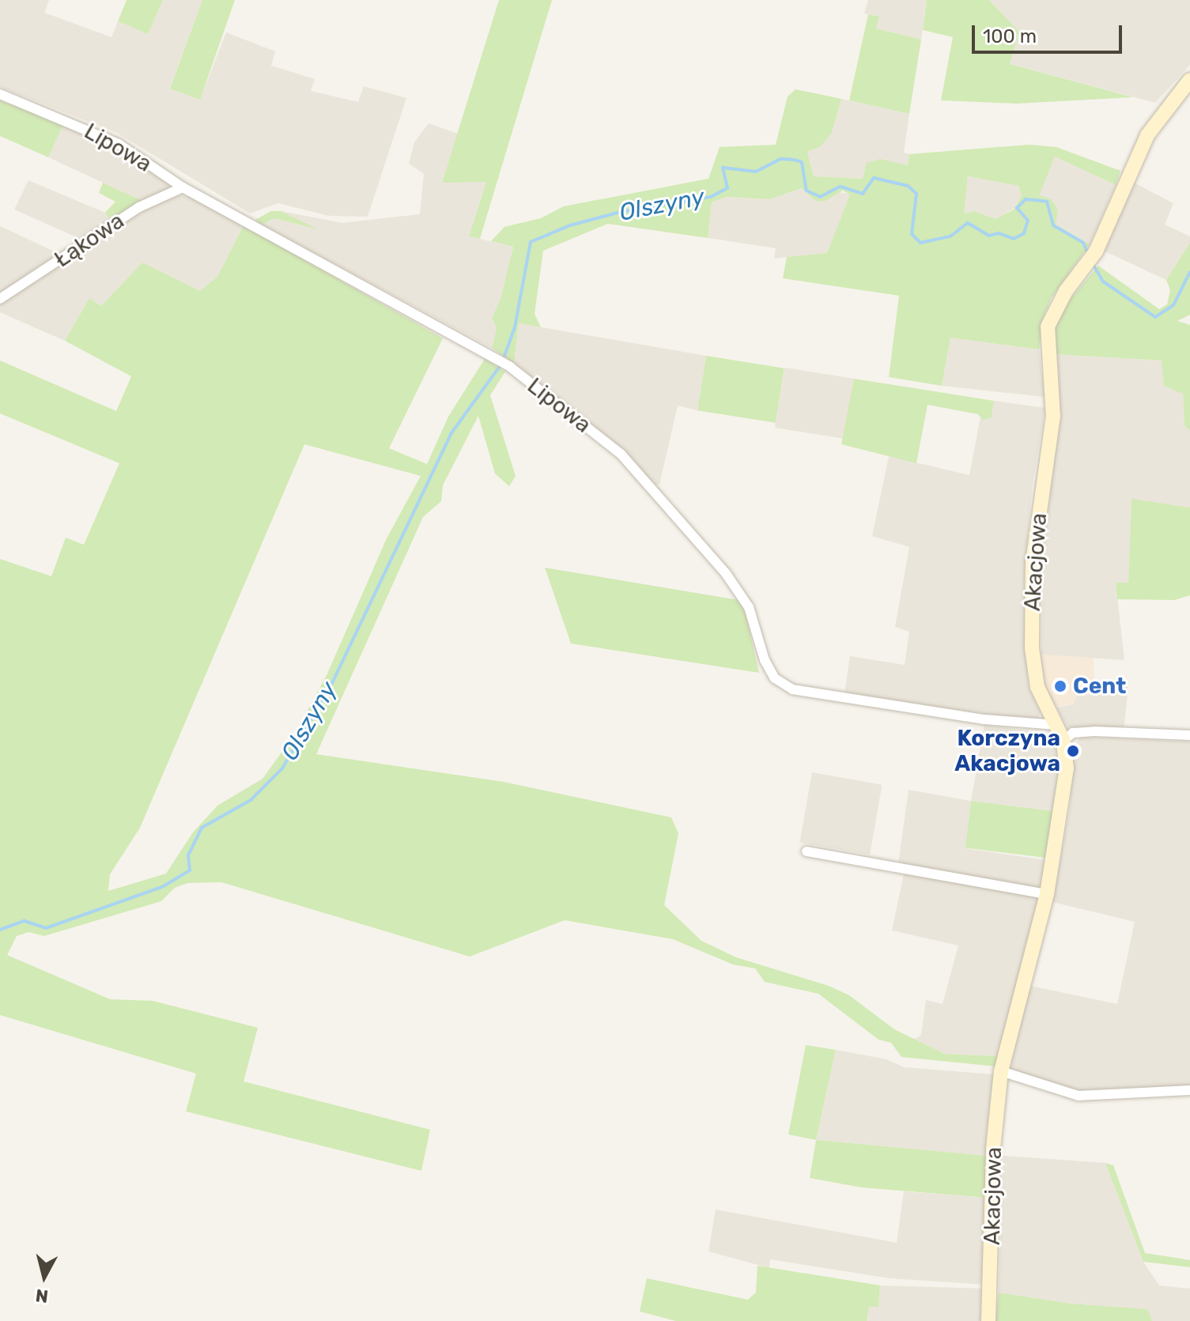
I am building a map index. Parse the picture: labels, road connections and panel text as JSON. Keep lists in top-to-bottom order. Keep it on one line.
{"streets":{"street":["Lipowa","Łąkowa","Akacjowa"]},"crossings":[["Lipowa","Łąkowa"],["Lipowa","Akacjowa"]],"water":["Olszyny"],"places":["Cent","Korczyna Akacjowa"],"scale_bar":"100 m","north":"bottom"}
